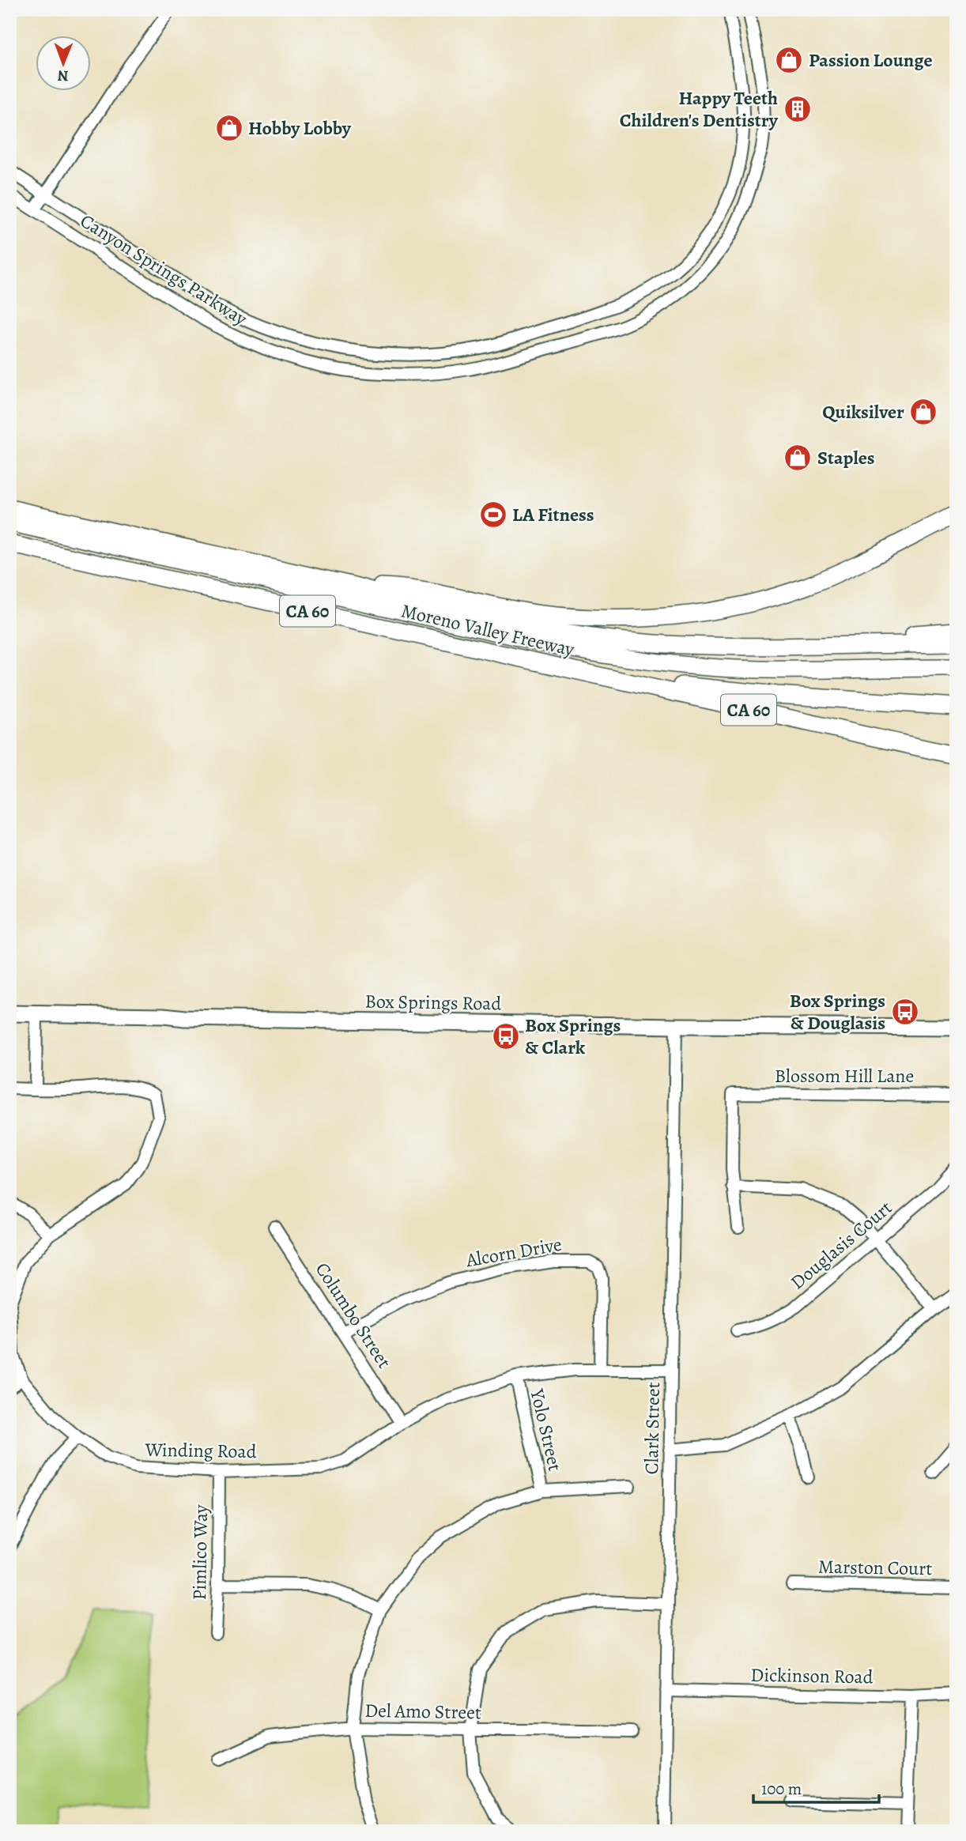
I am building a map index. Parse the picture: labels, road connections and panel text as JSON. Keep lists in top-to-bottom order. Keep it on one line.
{"streets":{"highway":["CA 60","Moreno Valley Freeway"],"main road":["Box Springs Road"],"street":["Canyon Springs Parkway","Blossom Hill Lane","Douglasis Court","Alcorn Drive","Columbo Street","Clark Street","Yolo Street","Winding Road","Pimlico Way","Marston Court","Dickinson Road","Del Amo Street"]},"crossings":[["Box Springs Road","Clark Street"],["Alcorn Drive","Columbo Street"],["Alcorn Drive","Winding Road"],["Columbo Street","Winding Road"],["Clark Street","Winding Road"],["Clark Street","Dickinson Road"],["Yolo Street","Winding Road"],["Winding Road","Pimlico Way"]],"places":{"shop":["Passion Lounge","Hobby Lobby","Quiksilver","Staples"],"building":["Happy Teeth Children's Dentistry"],"sports":["LA Fitness"],"bus stop":["Box Springs & Douglasis","Box Springs & Clark"]},"scale_bar":"100 m","north":"bottom"}
